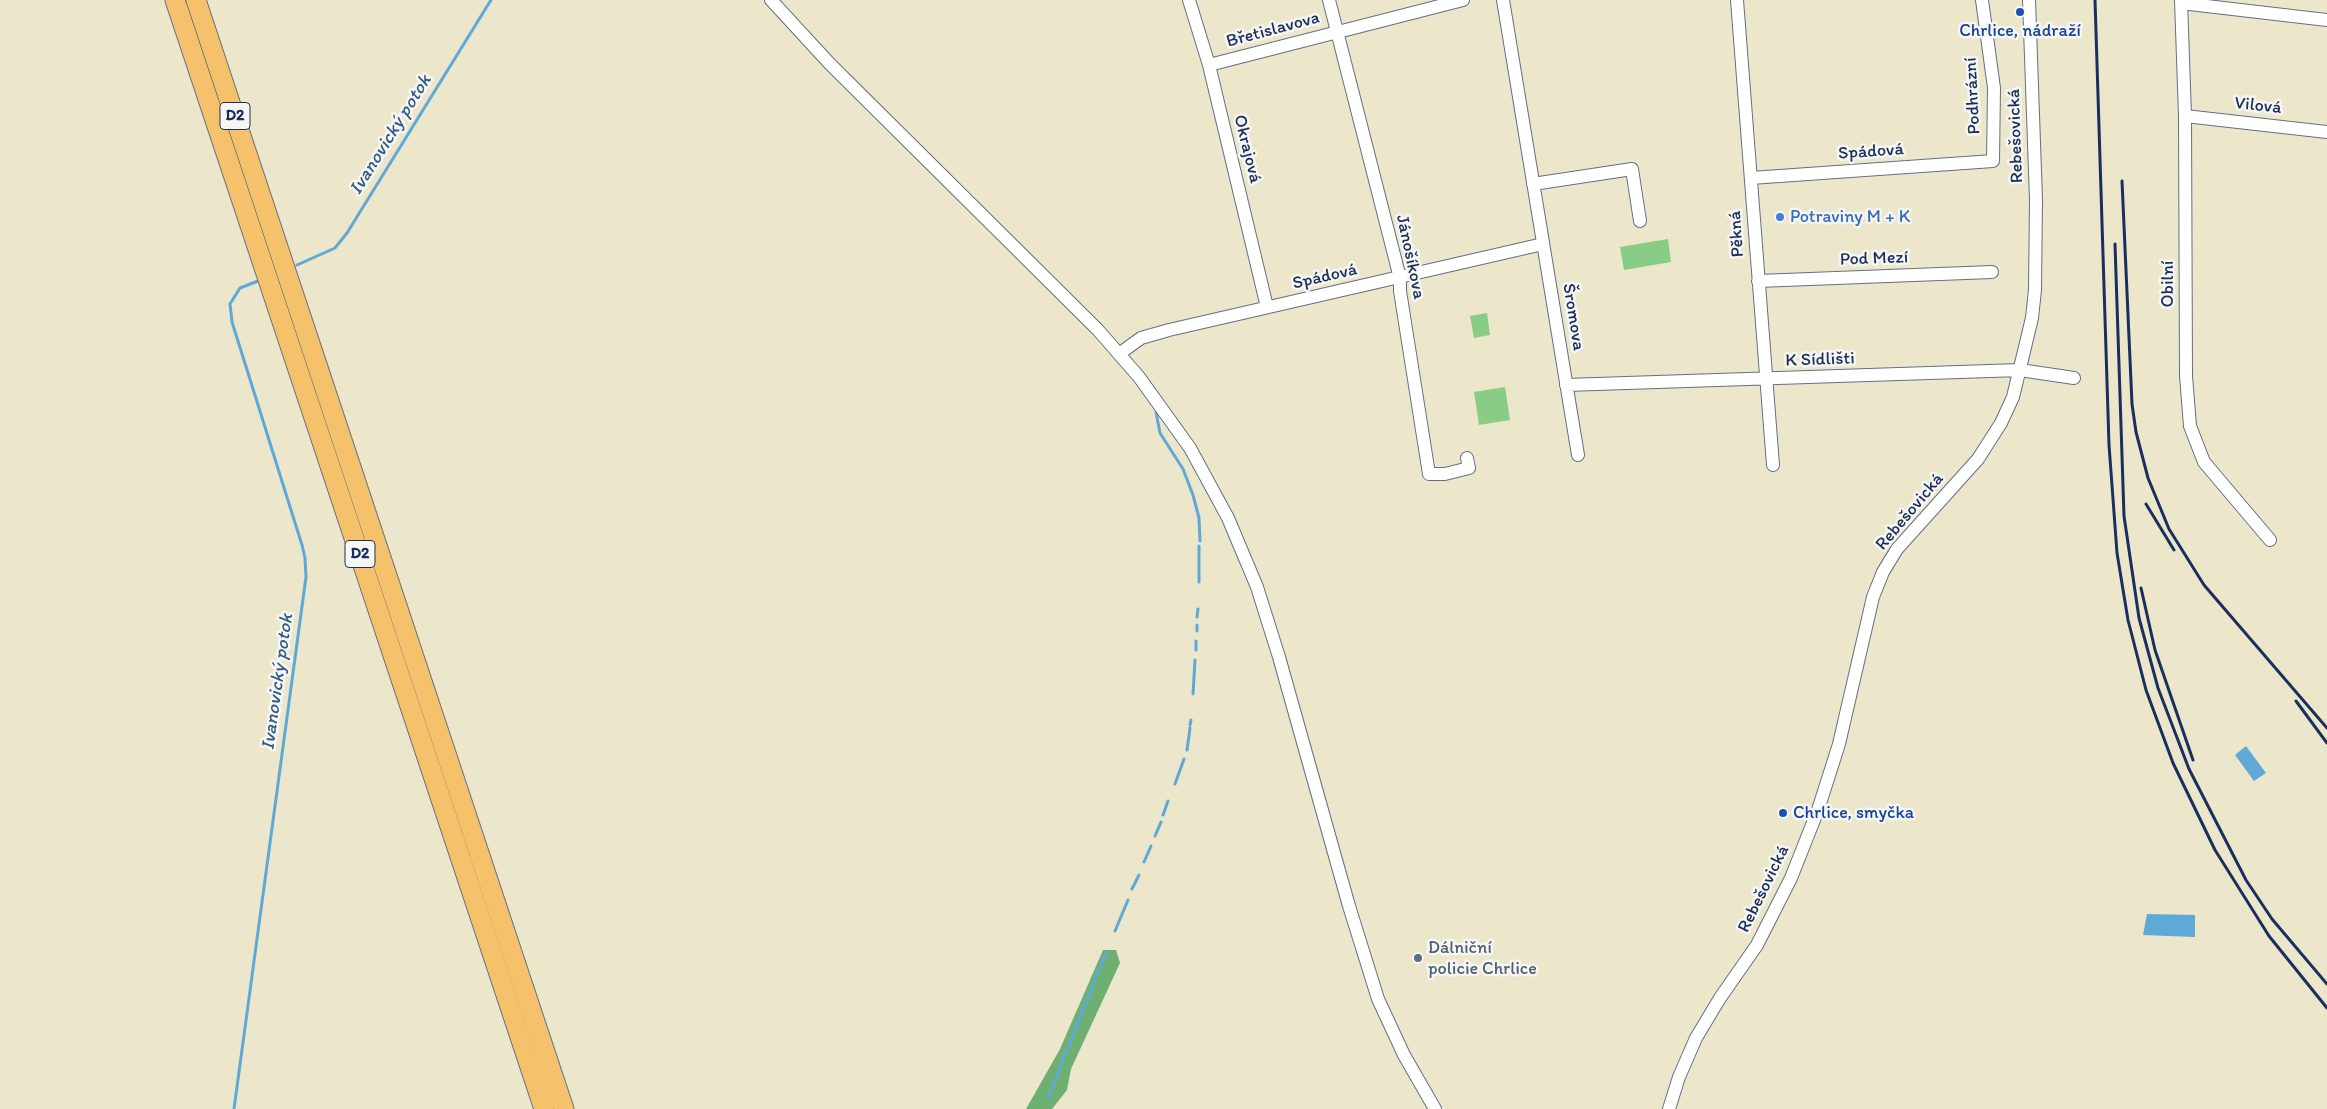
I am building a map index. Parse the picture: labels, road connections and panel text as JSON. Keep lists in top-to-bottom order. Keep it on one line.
{"streets":{"highway":["D2"],"street":["Břetislavova","Podhrázní","Vilová","Rebešovická","Okrajová","Spádová","Pěkná","Jánošíkova","Pod Mezí","Obilní","Šromova","K Sídlišti"]},"crossings":[["Břetislavova","Okrajová"],["Břetislavova","Jánošíkova"],["Podhrázní","Spádová"],["Vilová","Obilní"],["Rebešovická","K Sídlišti"],["Okrajová","Spádová"],["Spádová","Pěkná"],["Spádová","Jánošíkova"],["Spádová","Šromova"],["Pěkná","Pod Mezí"],["Pěkná","K Sídlišti"],["Šromova","K Sídlišti"]],"water":["Ivanovický potok"],"places":["Chrlice, nádraží","Potraviny M + K","Chrlice, smyčka","Dálniční policie Chrlice"]}
